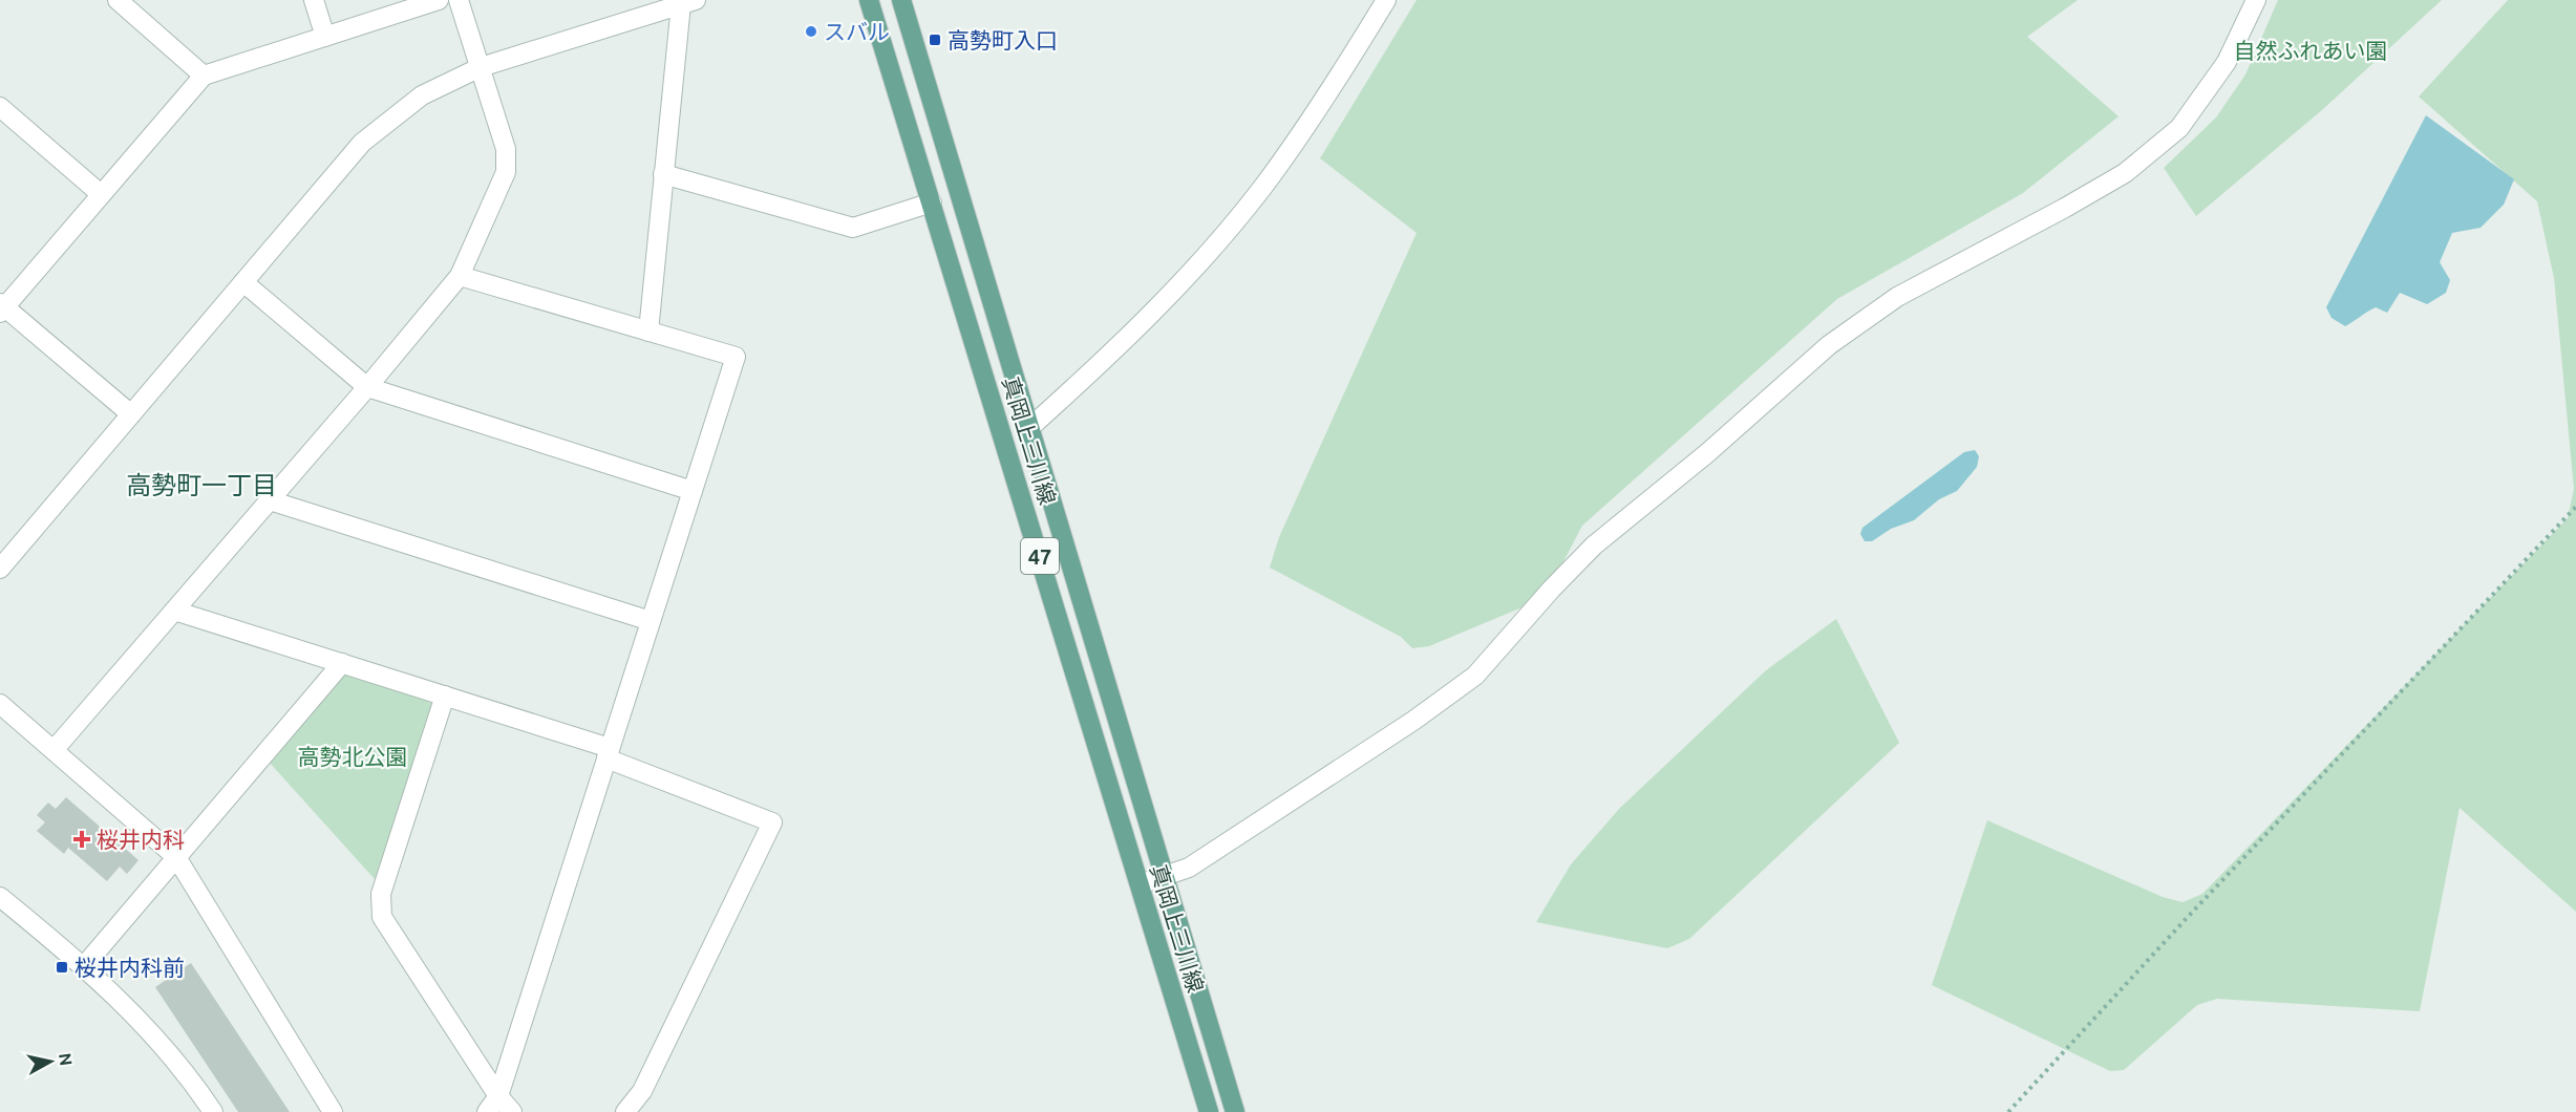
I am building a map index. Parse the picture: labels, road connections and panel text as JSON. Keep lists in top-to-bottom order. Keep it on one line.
{"streets":{"main road":["真岡上三川線","47"]},"districts":["高勢町一丁目"],"parks":["自然ふれあい園","高勢北公園"],"places":{"other":["スバル"],"transit":["高勢町入口","桜井内科前"],"health":["桜井内科"]},"north":"right"}
